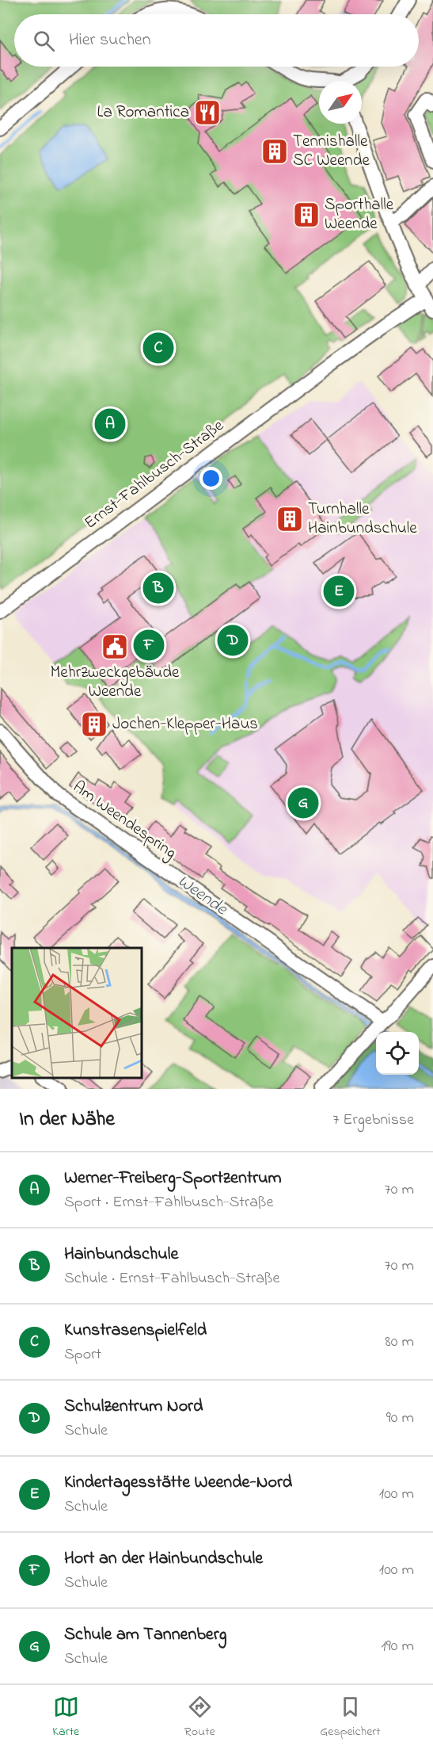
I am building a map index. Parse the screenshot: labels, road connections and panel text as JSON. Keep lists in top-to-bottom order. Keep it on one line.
{"streets":{"street":["Ernst-Fahlbusch-Straße","Am Weendespring"]},"water":["Weende"],"places":{"restaurant":["La Romantica"],"building":["Tennishalle SC Weende","Sporthalle Weende","Turnhalle Hainbundschule","Jochen-Klepper-Haus"],"public building":["Mehrzweckgebäude Weende"]},"north":"top right","page":{"search":"Hier suchen","pins":["C","A","B","E","D","F","G"],"heading":["In der Nähe","7 Ergebnisse"],"list":[{"mark":"A","name":"Werner-Freiberg-Sportzentrum","note":"Sport · Ernst-Fahlbusch-Straße","value":"70 m"},{"mark":"B","name":"Hainbundschule","note":"Schule · Ernst-Fahlbusch-Straße","value":"70 m"},{"mark":"C","name":"Kunstrasenspielfeld","note":"Sport","value":"80 m"},{"mark":"D","name":"Schulzentrum Nord","note":"Schule","value":"90 m"},{"mark":"E","name":"Kindertagesstätte Weende-Nord","note":"Schule","value":"100 m"},{"mark":"F","name":"Hort an der Hainbundschule","note":"Schule","value":"100 m"},{"mark":"G","name":"Schule am Tannenberg","note":"Schule","value":"190 m"}],"nav":["Karte","Route","Gespeichert"]}}
